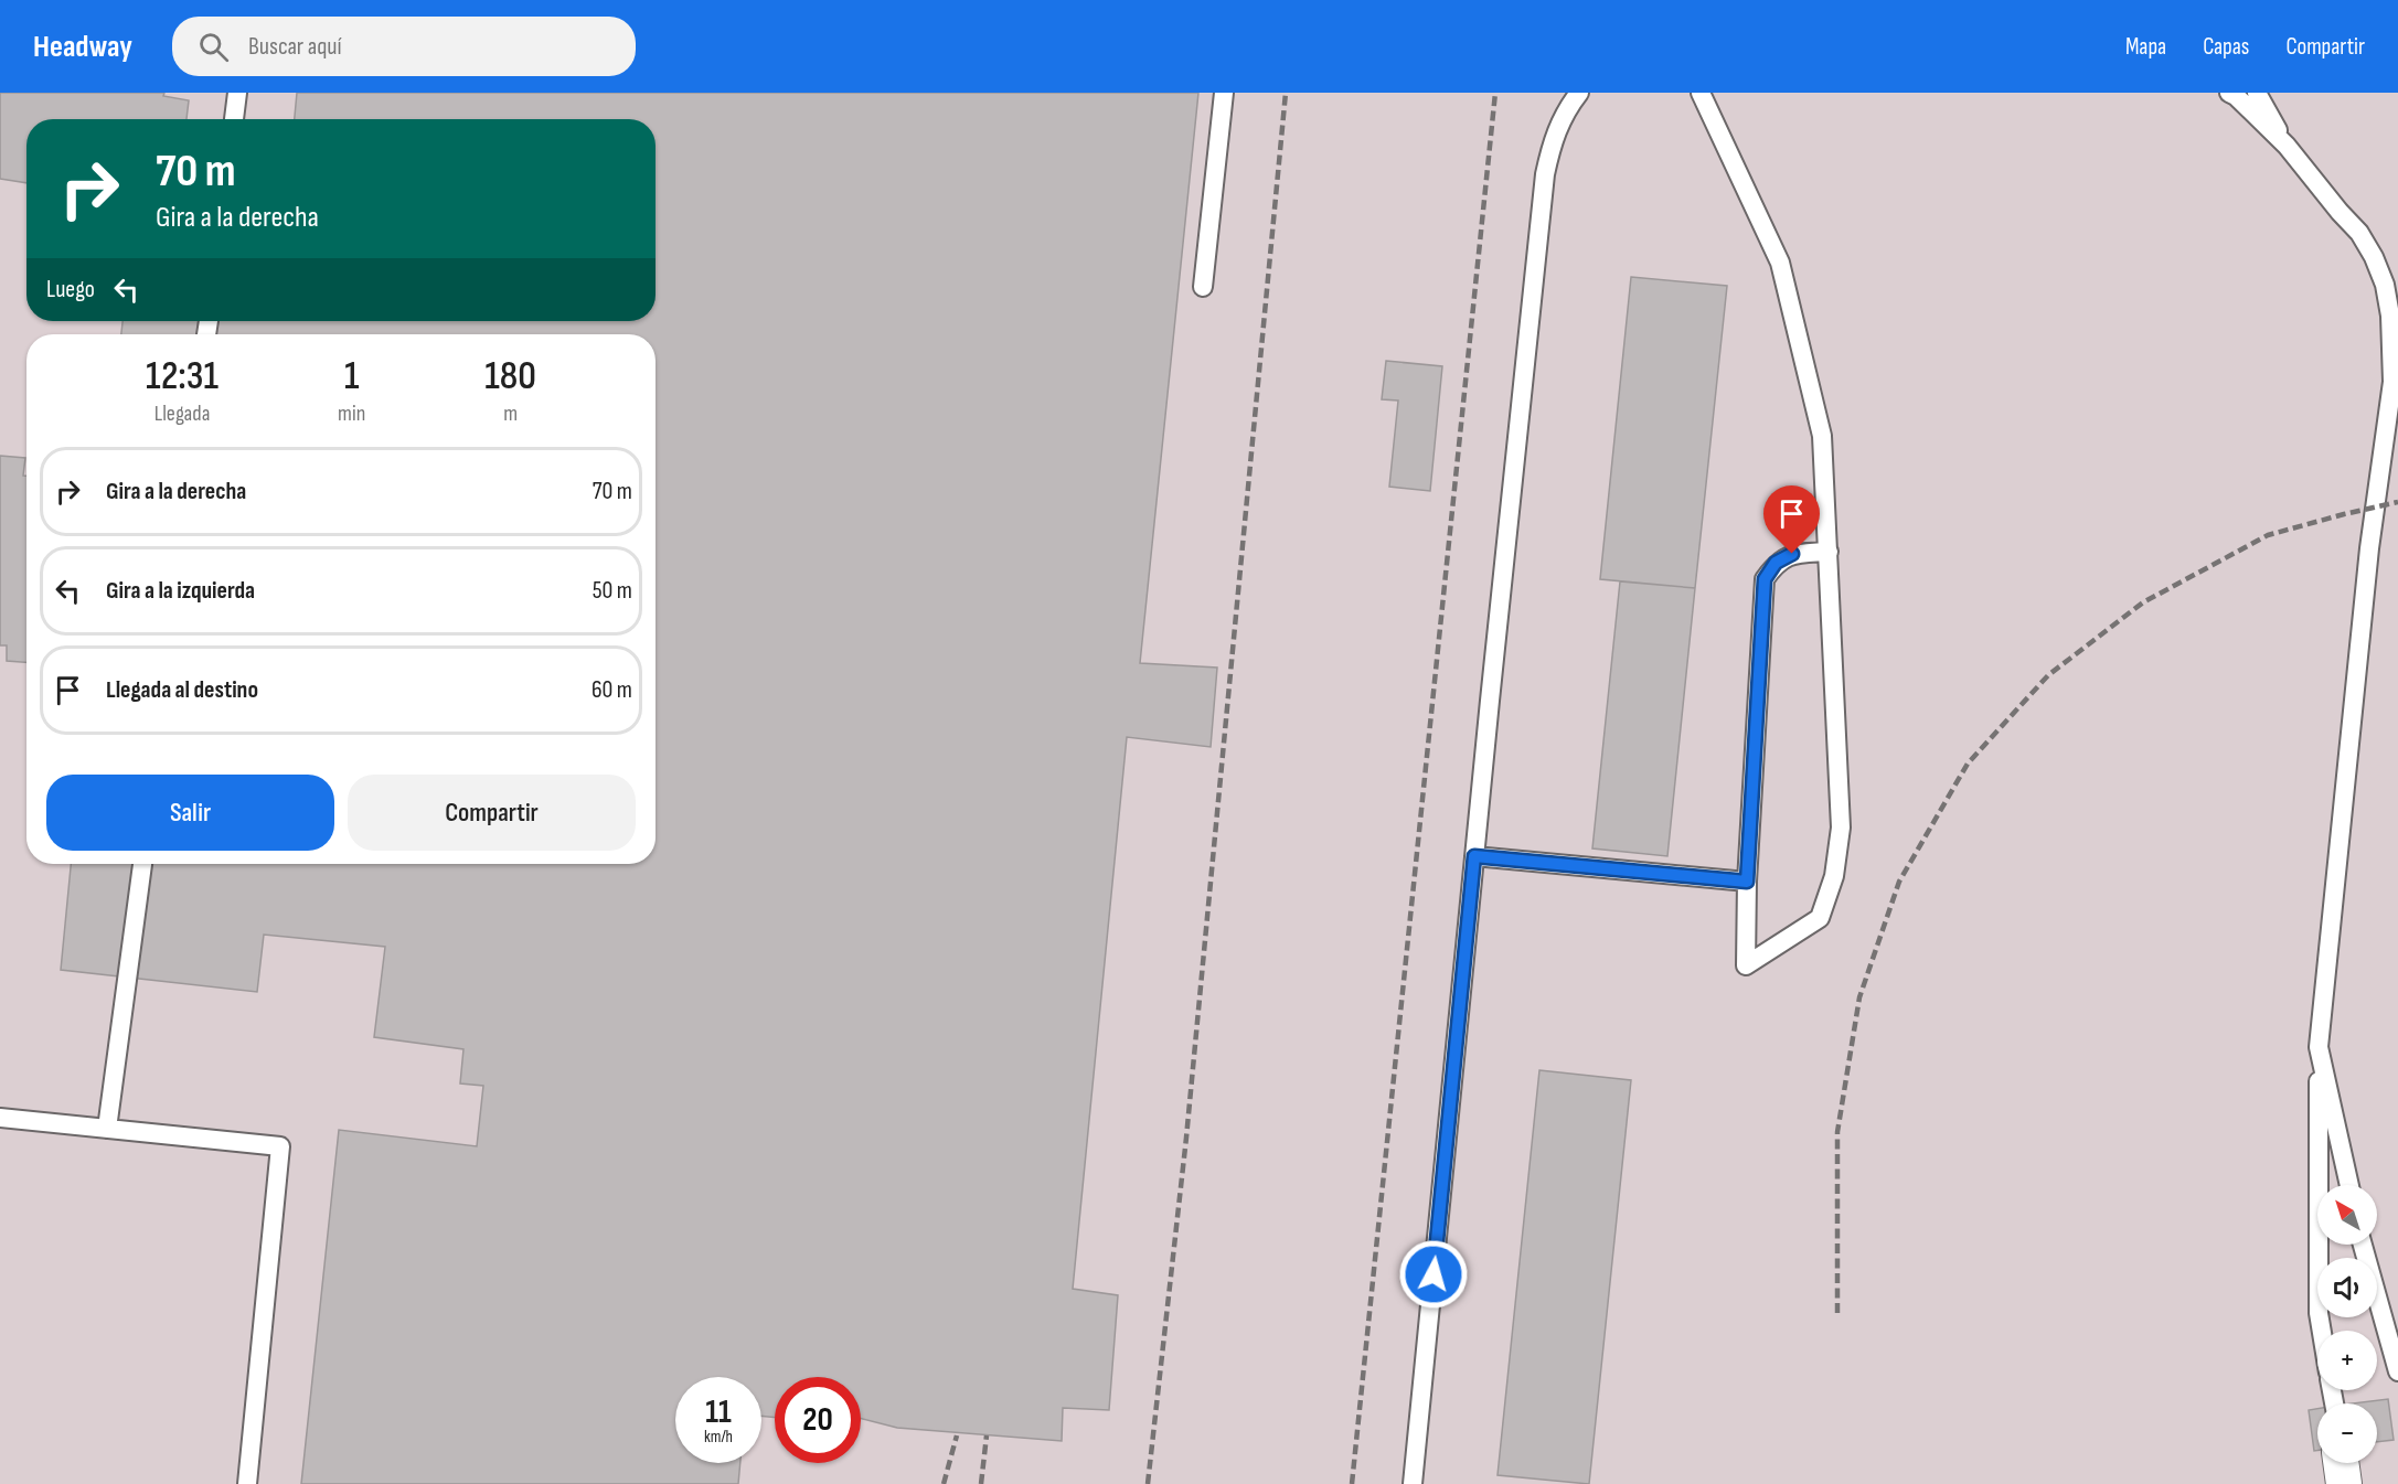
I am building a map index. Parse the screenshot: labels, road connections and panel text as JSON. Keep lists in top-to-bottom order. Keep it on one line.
{"north":"top left","page":{"header":"Headway","search":"Buscar aquí","nav":["Mapa","Capas","Compartir"],"turn":["70 m","Gira a la derecha"],"then":"Luego","eta":["12:31","Llegada","1","min","180","m"],"list":[{"name":"Gira a la derecha","value":"70 m"},{"name":"Gira a la izquierda","value":"50 m"},{"name":"Llegada al destino","value":"60 m"}],"buttons":["Salir","Compartir"],"map_buttons":["+","−"],"speed":"11 km/h","limit":"20"}}
